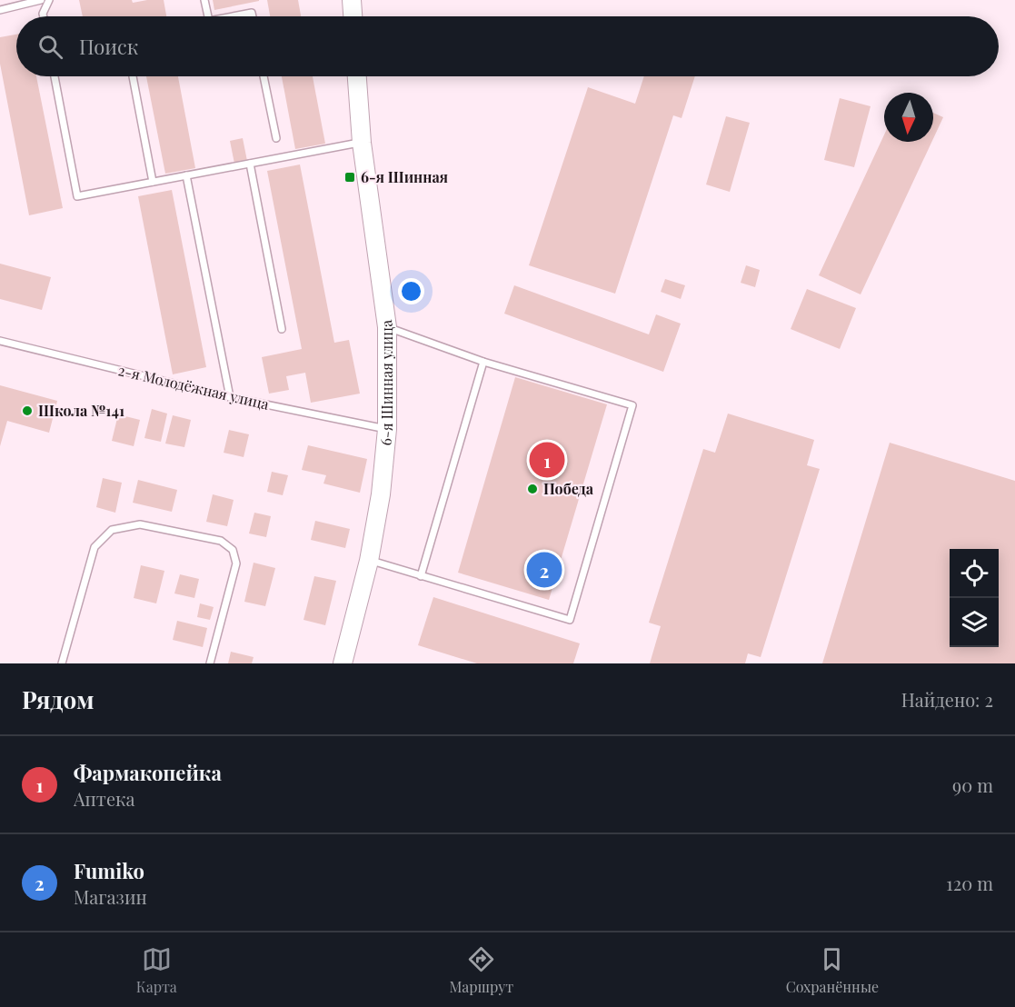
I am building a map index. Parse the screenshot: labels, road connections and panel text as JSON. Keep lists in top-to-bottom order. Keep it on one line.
{"streets":{"main road":["6-я Шинная улица"],"lane":["2-я Молодёжная улица"]},"crossings":[["6-я Шинная улица","2-я Молодёжная улица"]],"places":{"transit":["6-я Шинная"],"other":["Школа №141","Победа"]},"north":"bottom","page":{"search":"Поиск","pins":["1","2"],"heading":["Рядом","Найдено: 2"],"list":[{"mark":"1","name":"Фармакопейка","note":"Аптека","value":"90 m"},{"mark":"2","name":"Fumiko","note":"Магазин","value":"120 m"}],"nav":["Карта","Маршрут","Сохранённые"]}}
